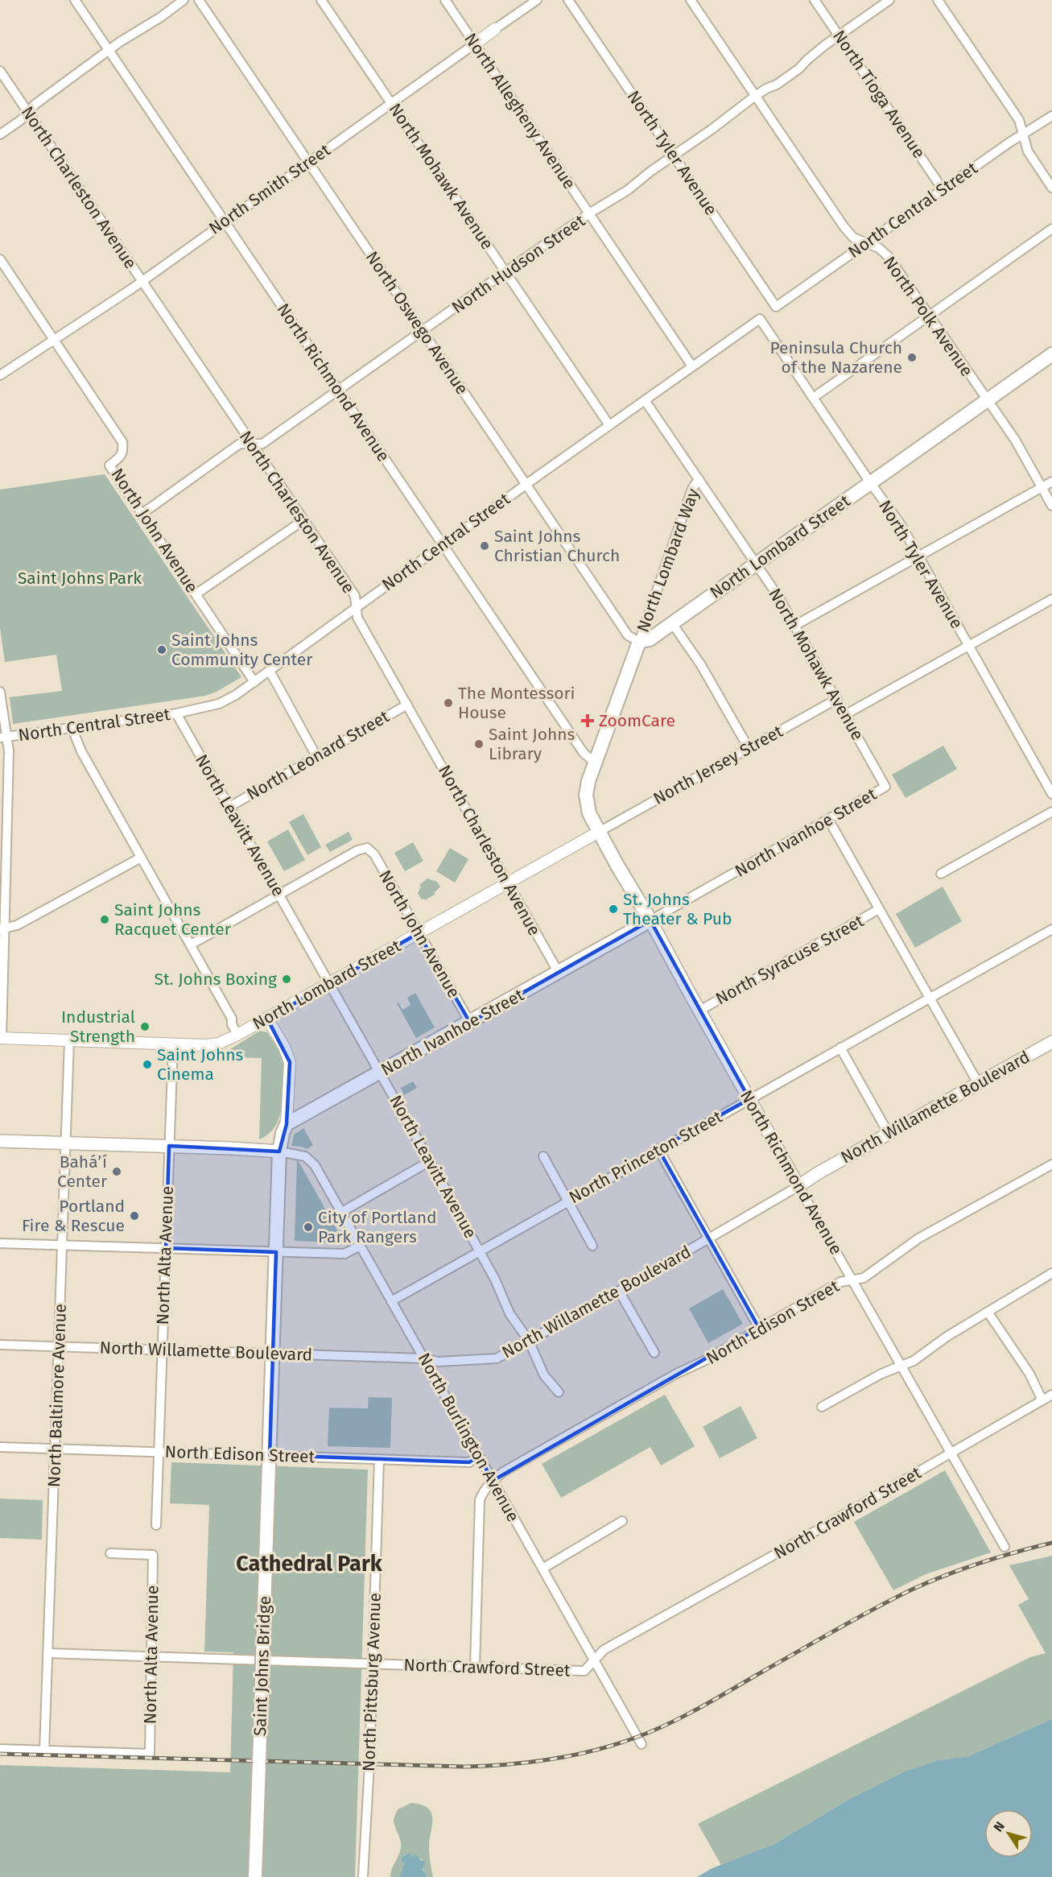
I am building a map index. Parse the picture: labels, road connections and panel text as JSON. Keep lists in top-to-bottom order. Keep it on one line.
{"streets":{"main road":["North Richmond Avenue","North Lombard Street","North Ivanhoe Street","North Willamette Boulevard","Saint Johns Bridge"],"street":["North Tioga Avenue","North Allegheny Avenue","North Tyler Avenue","North Mohawk Avenue","North Charleston Avenue","North Smith Street","North Central Street","North Hudson Street","North Polk Avenue","North Oswego Avenue","North John Avenue","North Lombard Way","North Leonard Street","North Jersey Street","North Leavitt Avenue","North Syracuse Street","North Princeton Street","North Alta Avenue","North Edison Street","North Baltimore Avenue","North Burlington Avenue","North Crawford Street","North Pittsburg Avenue"]},"crossings":[["North Tioga Avenue","North Central Street"],["North Tioga Avenue","North Hudson Street"],["North Allegheny Avenue","North Smith Street"],["North Allegheny Avenue","North Central Street"],["North Allegheny Avenue","North Hudson Street"],["North Tyler Avenue","North Central Street"],["North Tyler Avenue","North Hudson Street"],["North Tyler Avenue","North Lombard Street"],["North Mohawk Avenue","North Smith Street"],["North Mohawk Avenue","North Central Street"],["North Mohawk Avenue","North Hudson Street"],["North Mohawk Avenue","North Lombard Street"],["North Mohawk Avenue","North Lombard Way"],["North Mohawk Avenue","North Jersey Street"],["North Mohawk Avenue","North Ivanhoe Street"],["North Charleston Avenue","North Smith Street"],["North Charleston Avenue","North Central Street"],["North Charleston Avenue","North Hudson Street"],["North Charleston Avenue","North Lombard Street"],["North Charleston Avenue","North Leonard Street"],["North Charleston Avenue","North Ivanhoe Street"],["North Smith Street","North Oswego Avenue"],["North Smith Street","North Richmond Avenue"],["North Smith Street","North John Avenue"],["North Central Street","North Polk Avenue"],["North Central Street","North Oswego Avenue"],["North Central Street","North Richmond Avenue"],["North Central Street","North John Avenue"],["North Central Street","North Leavitt Avenue"],["North Hudson Street","North Polk Avenue"],["North Hudson Street","North Oswego Avenue"],["North Hudson Street","North Richmond Avenue"],["North Hudson Street","North John Avenue"],["North Polk Avenue","North Lombard Street"],["North Oswego Avenue","North Lombard Street"],["North Oswego Avenue","North Lombard Way"],["North Richmond Avenue","North Lombard Street"],["North Richmond Avenue","North Jersey Street"],["North Richmond Avenue","North Ivanhoe Street"],["North Richmond Avenue","North Syracuse Street"],["North Richmond Avenue","North Willamette Boulevard"],["North Richmond Avenue","North Princeton Street"],["North Richmond Avenue","North Edison Street"],["North Richmond Avenue","North Crawford Street"],["North John Avenue","North Lombard Street"],["North John Avenue","North Leavitt Avenue"],["North John Avenue","North Ivanhoe Street"],["North Lombard Street","North Lombard Way"],["North Lombard Street","North Jersey Street"],["North Lombard Street","North Leavitt Avenue"],["North Lombard Street","North Alta Avenue"],["North Lombard Street","North Baltimore Avenue"],["North Leonard Street","North Leavitt Avenue"],["North Leavitt Avenue","North Ivanhoe Street"],["North Leavitt Avenue","North Willamette Boulevard"],["North Leavitt Avenue","North Princeton Street"],["North Willamette Boulevard","North Alta Avenue"],["North Willamette Boulevard","North Baltimore Avenue"],["North Willamette Boulevard","North Burlington Avenue"],["North Princeton Street","North Burlington Avenue"],["North Alta Avenue","North Edison Street"],["North Alta Avenue","North Baltimore Avenue"],["North Alta Avenue","North Crawford Street"],["North Edison Street","North Baltimore Avenue"],["North Edison Street","North Burlington Avenue"],["North Edison Street","North Pittsburg Avenue"],["North Baltimore Avenue","North Crawford Street"],["North Burlington Avenue","North Crawford Street"],["North Burlington Avenue","Saint Johns Bridge"],["North Crawford Street","North Pittsburg Avenue"]],"districts":["Cathedral Park"],"parks":["Saint Johns Park"],"places":{"other":["Peninsula Church of the Nazarene","Saint Johns Christian Church","Saint Johns Community Center","The Montessori House","Saint Johns Library","St. Johns Theater & Pub","Saint Johns Racquet Center","St. Johns Boxing","Industrial Strength","Saint Johns Cinema","Bahá’í Center","Portland Fire & Rescue","City of Portland Park Rangers"],"health":["ZoomCare"]},"north":"top left"}
